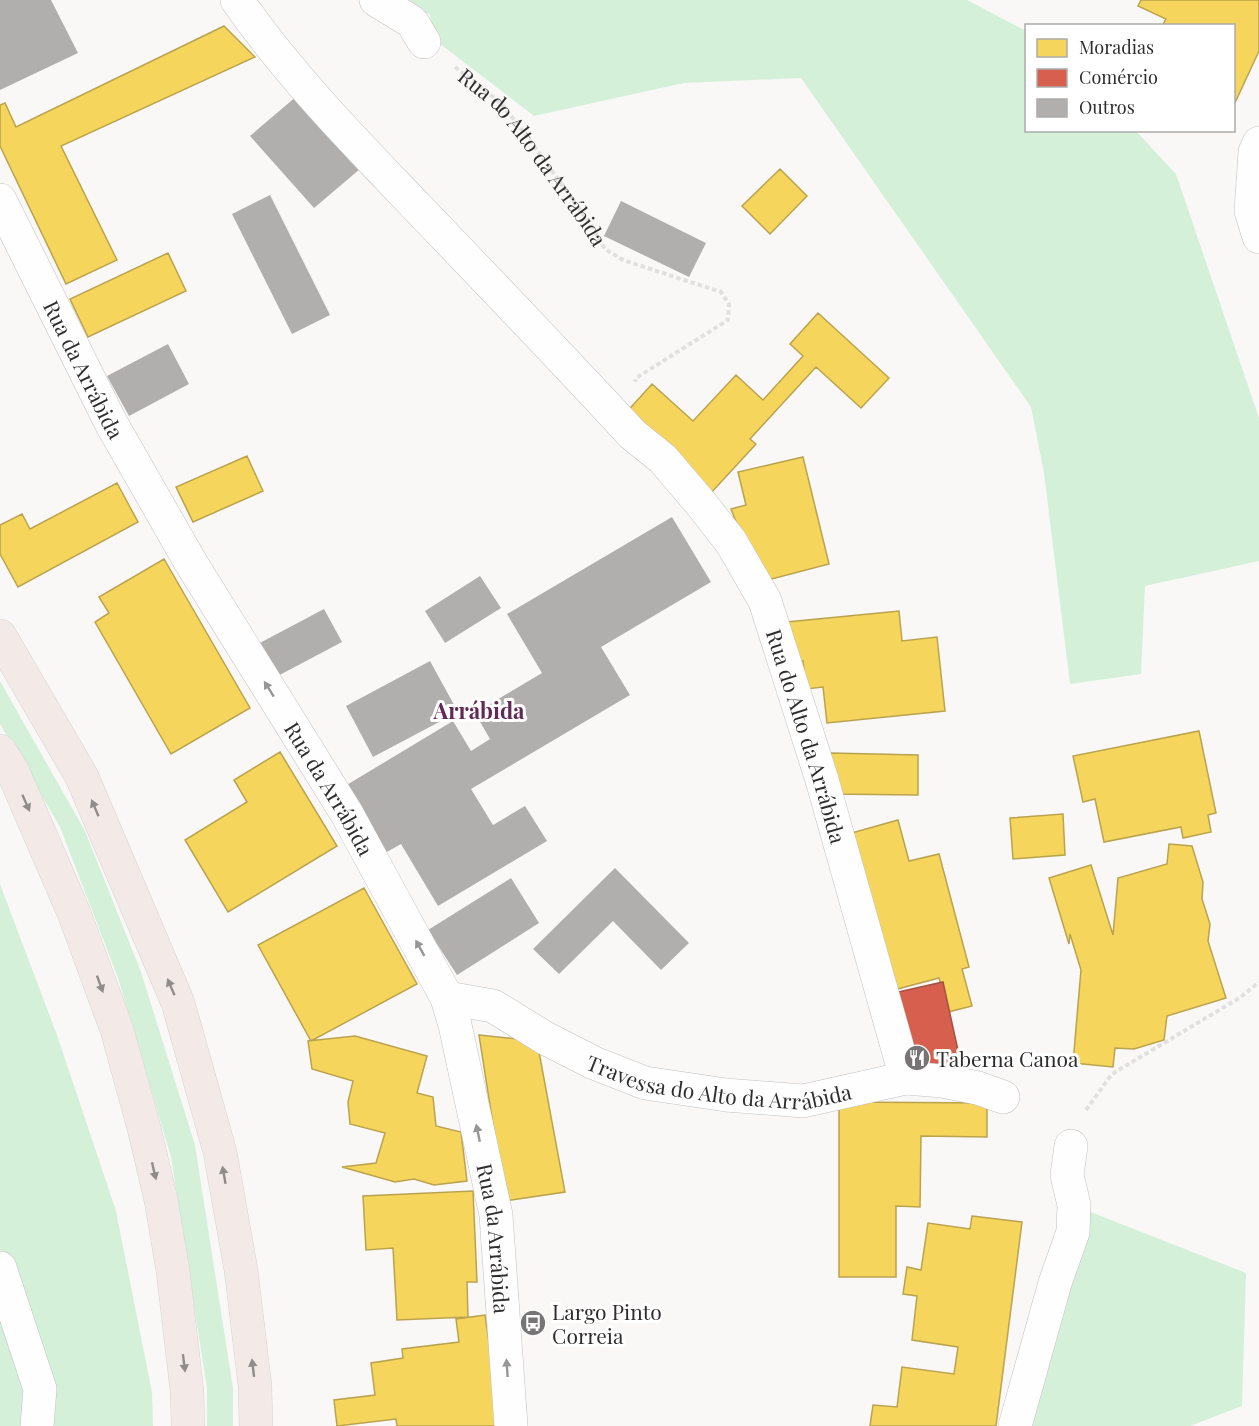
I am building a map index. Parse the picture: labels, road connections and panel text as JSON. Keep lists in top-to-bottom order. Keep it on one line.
{"streets":{"street":["Rua do Alto da Arrábida","Rua da Arrábida","Travessa do Alto da Arrábida"]},"crossings":[["Rua do Alto da Arrábida","Travessa do Alto da Arrábida"],["Rua da Arrábida","Travessa do Alto da Arrábida"]],"one_way":["Rua da Arrábida"],"districts":["Arrábida"],"places":{"restaurant":["Taberna Canoa"],"bus stop":["Largo Pinto Correia"]},"legend":["Moradias","Comércio","Outros"]}
